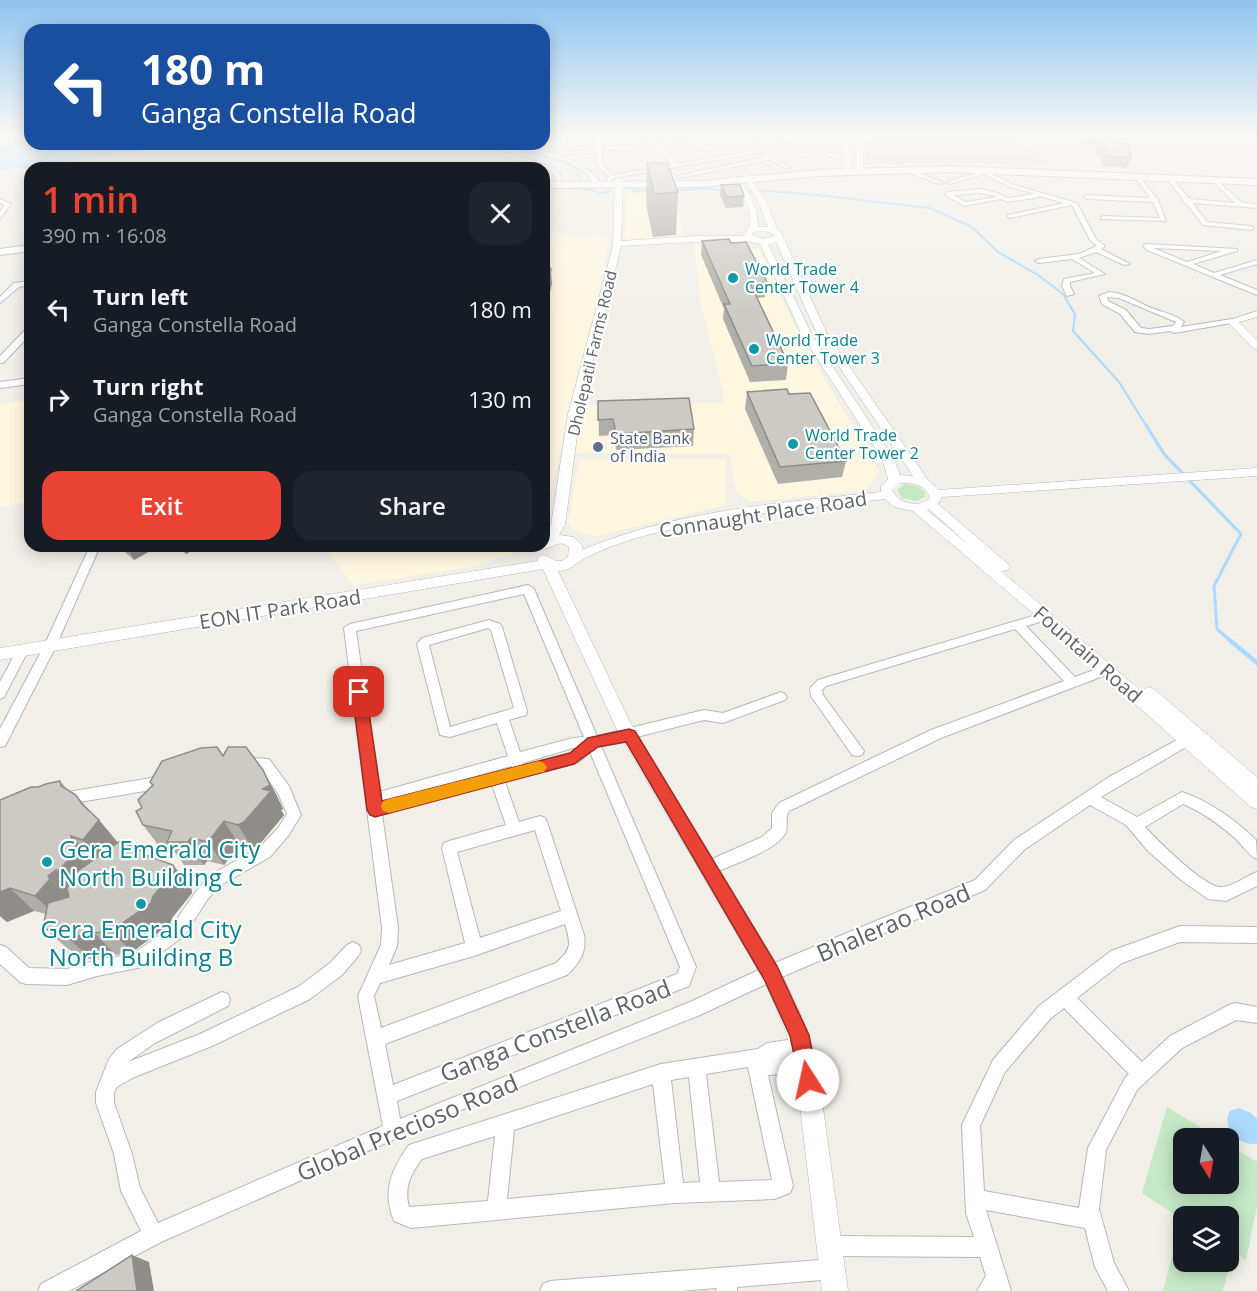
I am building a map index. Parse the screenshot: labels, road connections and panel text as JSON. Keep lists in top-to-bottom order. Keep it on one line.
{"streets":{"street":["Dholepatil Farms Road","Connaught Place Road","EON IT Park Road","Fountain Road","Bhalerao Road","Ganga Constella Road","Global Precioso Road"]},"crossings":[["Connaught Place Road","Fountain Road"],["Fountain Road","Bhalerao Road"],["Bhalerao Road","Global Precioso Road"],["Ganga Constella Road","Global Precioso Road"]],"places":["World Trade Center Tower 4","World Trade Center Tower 3","World Trade Center Tower 2","State Bank of India","Gera Emerald City North Building C","Gera Emerald City North Building B"],"north":"bottom","page":{"turn":["180 m","Ganga Constella Road"],"heading":["1 min","390 m · 16:08"],"list":[{"name":"Turn left","note":"Ganga Constella Road","value":"180 m"},{"name":"Turn right","note":"Ganga Constella Road","value":"130 m"}],"buttons":["Exit","Share"]}}
